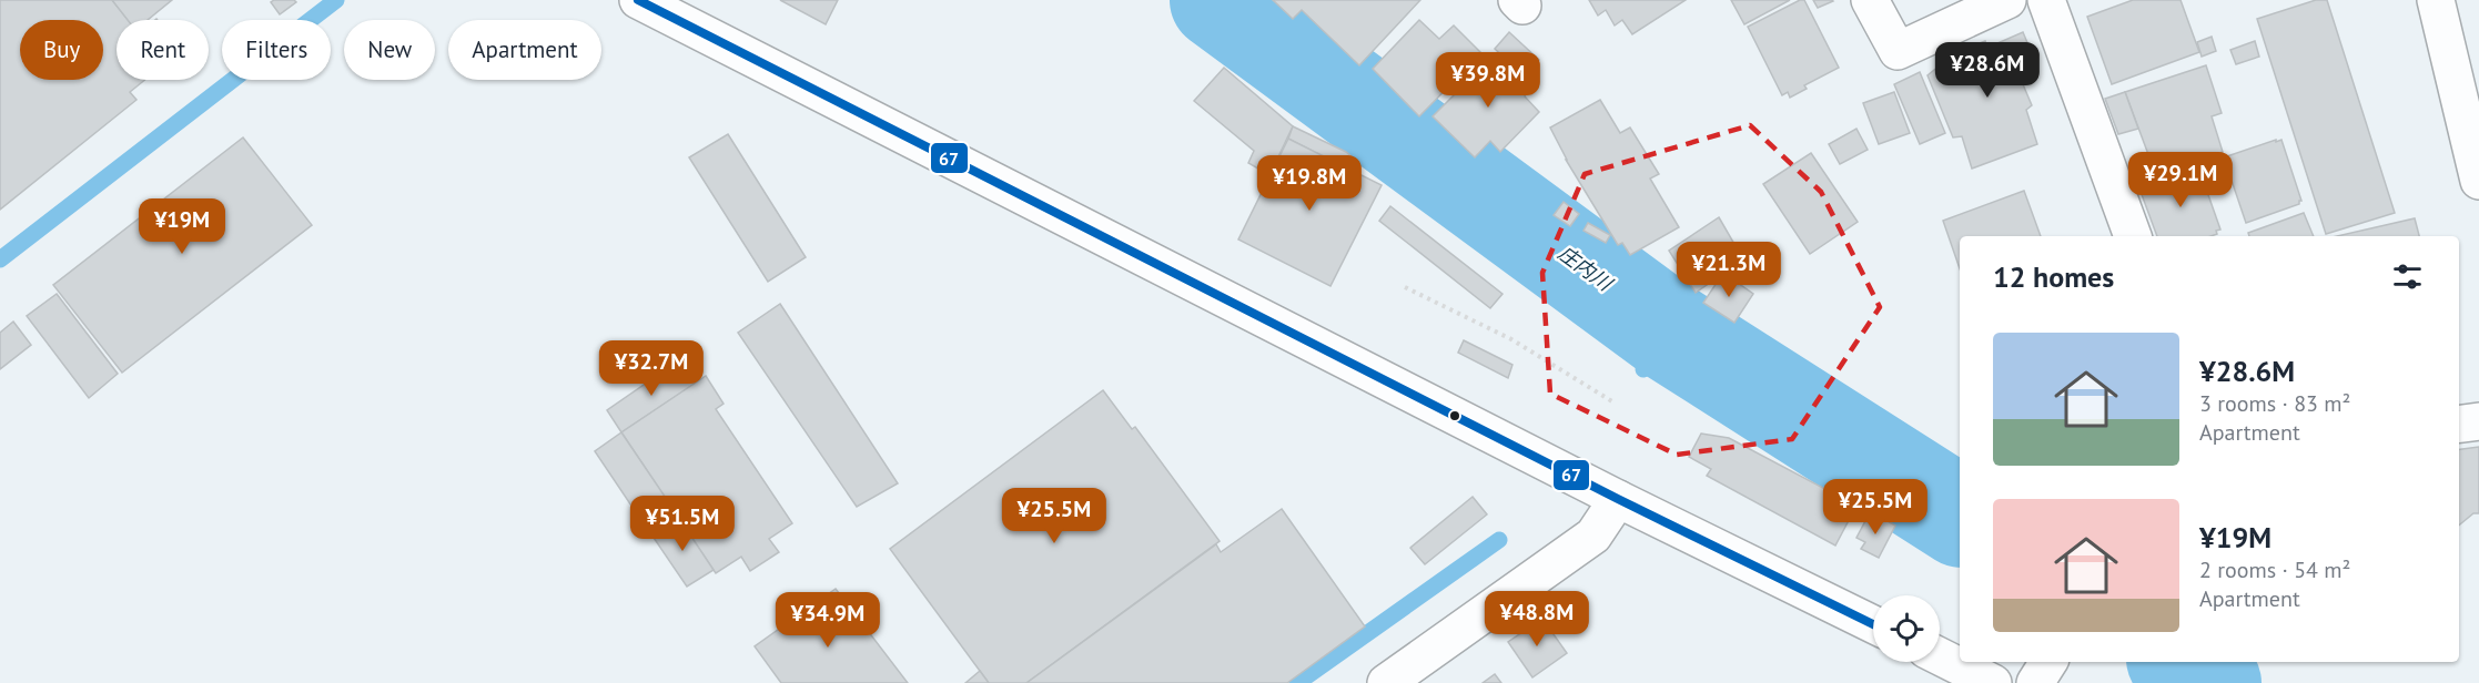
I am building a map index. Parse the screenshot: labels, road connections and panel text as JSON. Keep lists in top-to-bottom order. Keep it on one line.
{"water":["庄内川"],"lines":["transit line 67"],"page":{"chip":["Buy","Rent","Filters","New","Apartment"],"price":["¥28.6M","¥39.8M","¥29.1M","¥19.8M","¥19M","¥21.3M","¥32.7M","¥25.5M","¥25.5M","¥51.5M","¥48.8M","¥34.9M"],"heading":"12 homes","list":[{"name":"¥28.6M","note":"3 rooms · 83 m² · Apartment"},{"name":"¥19M","note":"2 rooms · 54 m² · Apartment"}]}}
